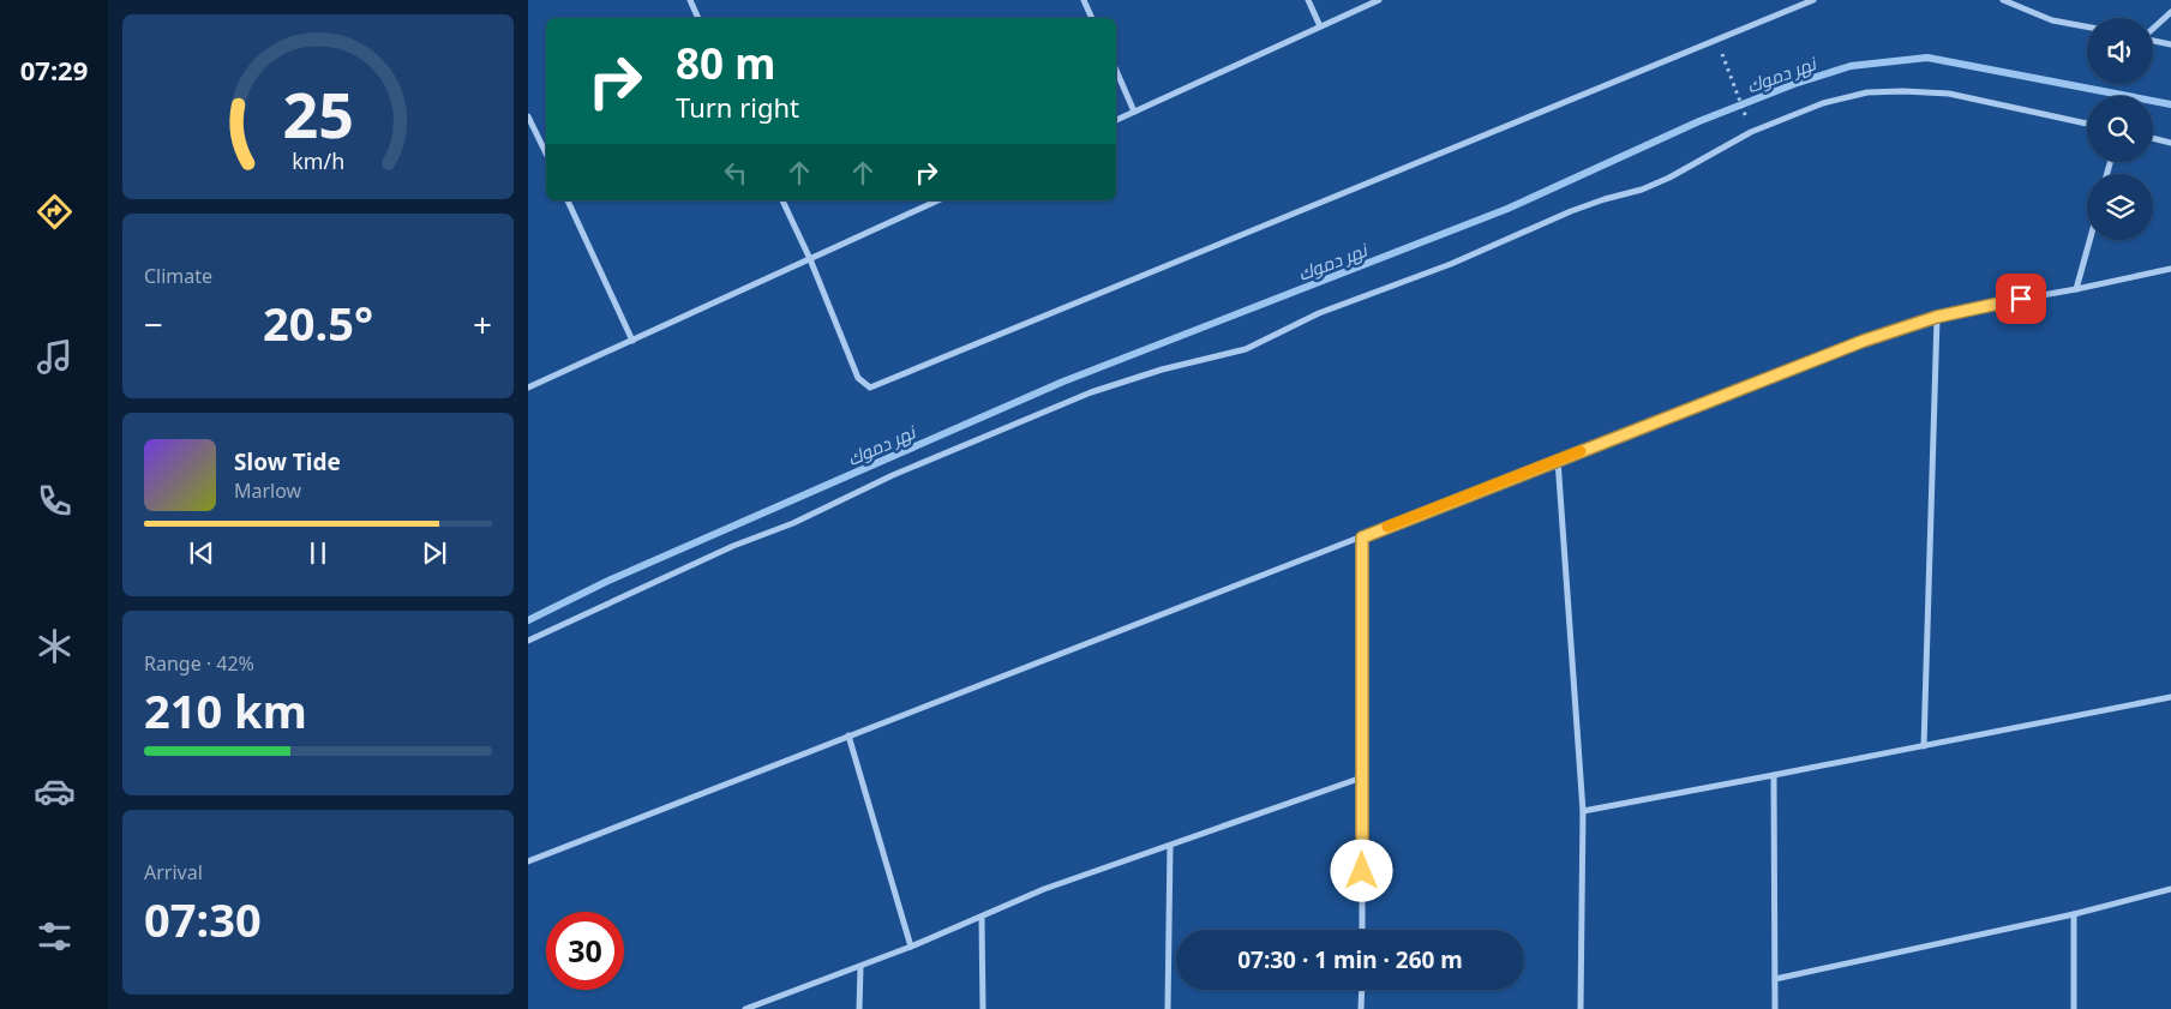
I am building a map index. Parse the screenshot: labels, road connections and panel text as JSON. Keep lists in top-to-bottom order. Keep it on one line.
{"water":["نهر دموك"],"page":{"tabs":"07:29","turn":["80 m","Turn right"],"tile":["Climate",["Range · 42%","210 km"],["Arrival","07:30"]],"heat":["−","20.5°","+"],"song":["Slow Tide","Marlow"],"limit":"30","trip":"07:30 · 1 min · 260 m","gauge":["25","km/h"]}}
